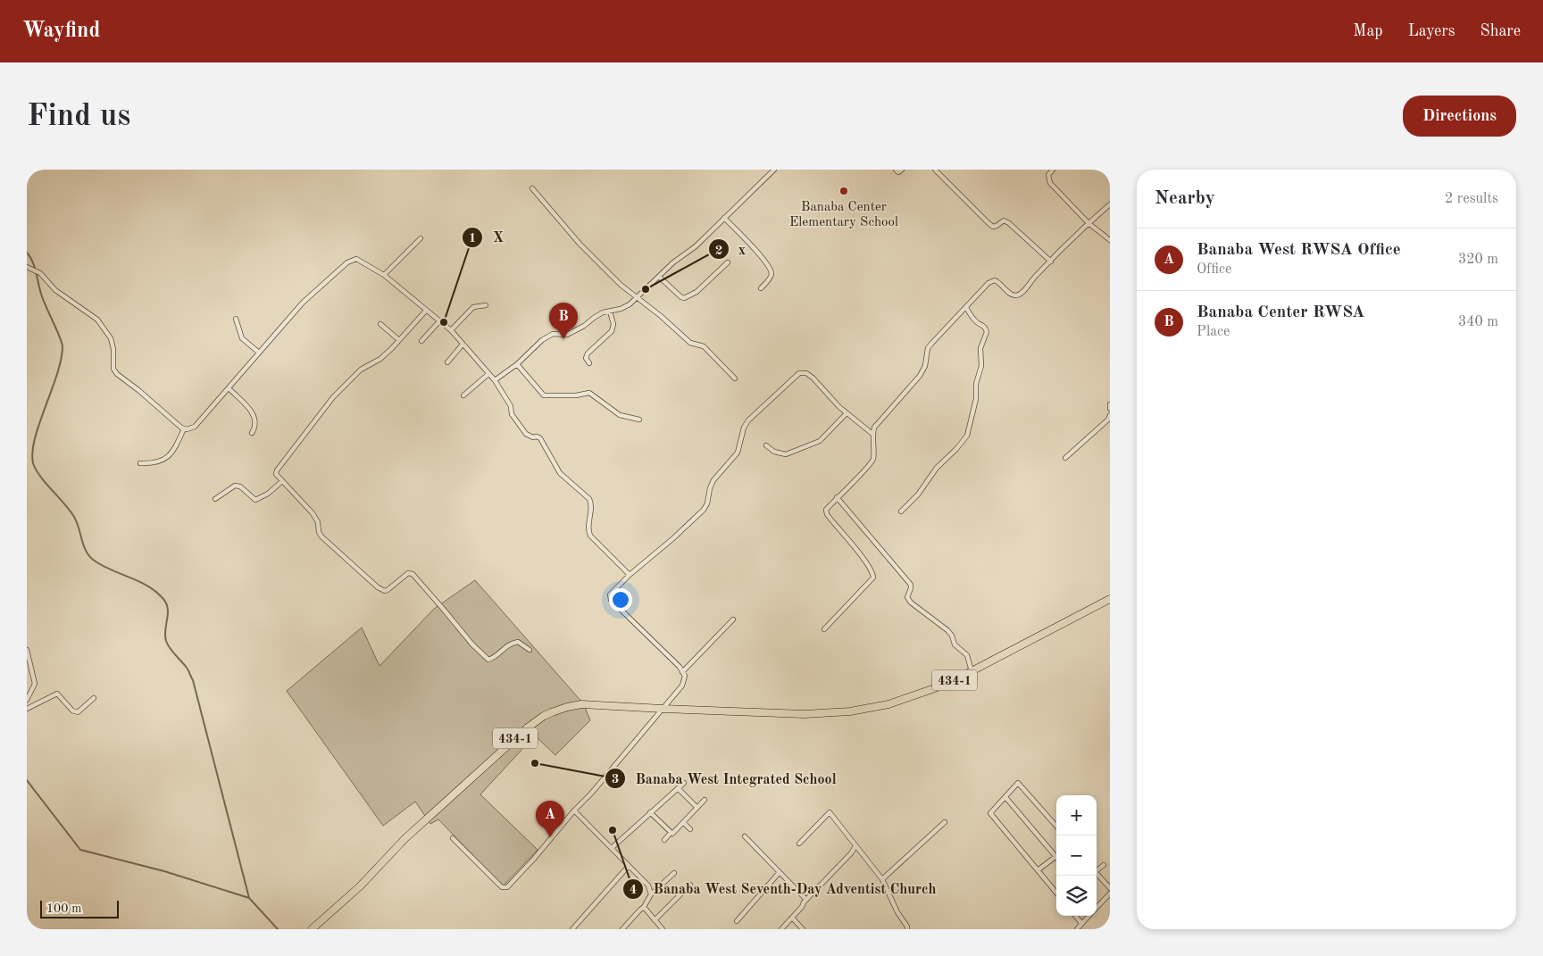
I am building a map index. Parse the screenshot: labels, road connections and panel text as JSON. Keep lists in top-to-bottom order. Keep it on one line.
{"streets":{"main road":["434-1"]},"places":["Banaba Center Elementary School","x","X","Banaba West Integrated School","Banaba West Seventh-Day Adventist Church"],"scale_bar":"100 m","page":{"header":"Wayfind","nav":["Map","Layers","Share"],"buttons":"Directions","title":"Find us","heading":["Nearby","2 results"],"list":[{"mark":"A","name":"Banaba West RWSA Office","note":"Office","value":"320 m"},{"mark":"B","name":"Banaba Center RWSA","note":"Place","value":"340 m"}],"pins":["B","A"],"map_buttons":["+","−"],"scale":"100 m"}}
